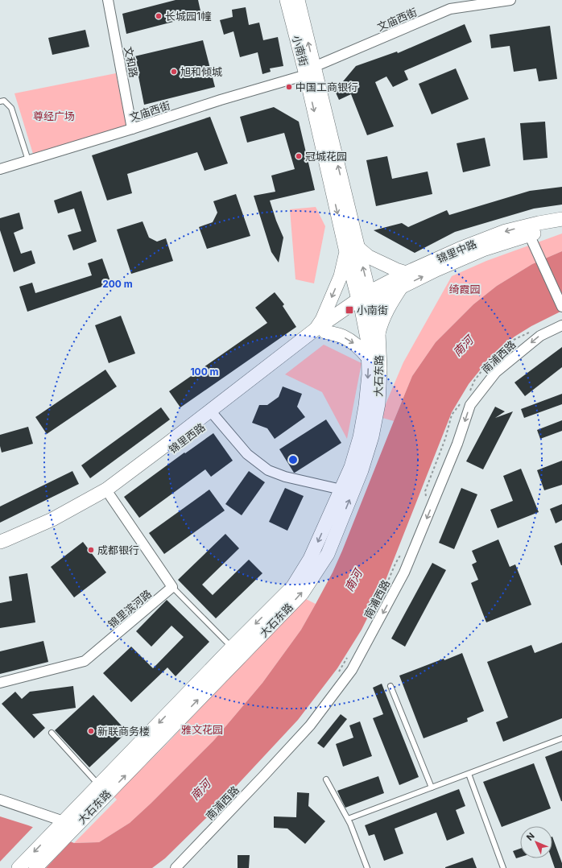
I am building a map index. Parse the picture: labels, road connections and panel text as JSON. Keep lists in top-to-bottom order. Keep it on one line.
{"streets":{"main road":["小南街","锦里中路","大石东路","锦里西路"],"street":["文庙西街","文和路","南浦西路","锦里滨河路"]},"crossings":[["文庙西街","小南街"],["文庙西街","文和路"],["小南街","锦里中路"],["小南街","大石东路"],["小南街","锦里西路"],["锦里中路","大石东路"],["锦里中路","锦里西路"],["大石东路","锦里西路"]],"one_way":["南浦西路"],"water":["南河"],"parks":["尊经广场","绮霞园","雅文花园"],"places":{"other":["长城园1幢","旭和倾城","中国工商银行","冠城花园","成都银行","新联商务楼"],"transit":["小南街"]},"north":"top left","rings":["200 m","100 m"]}
